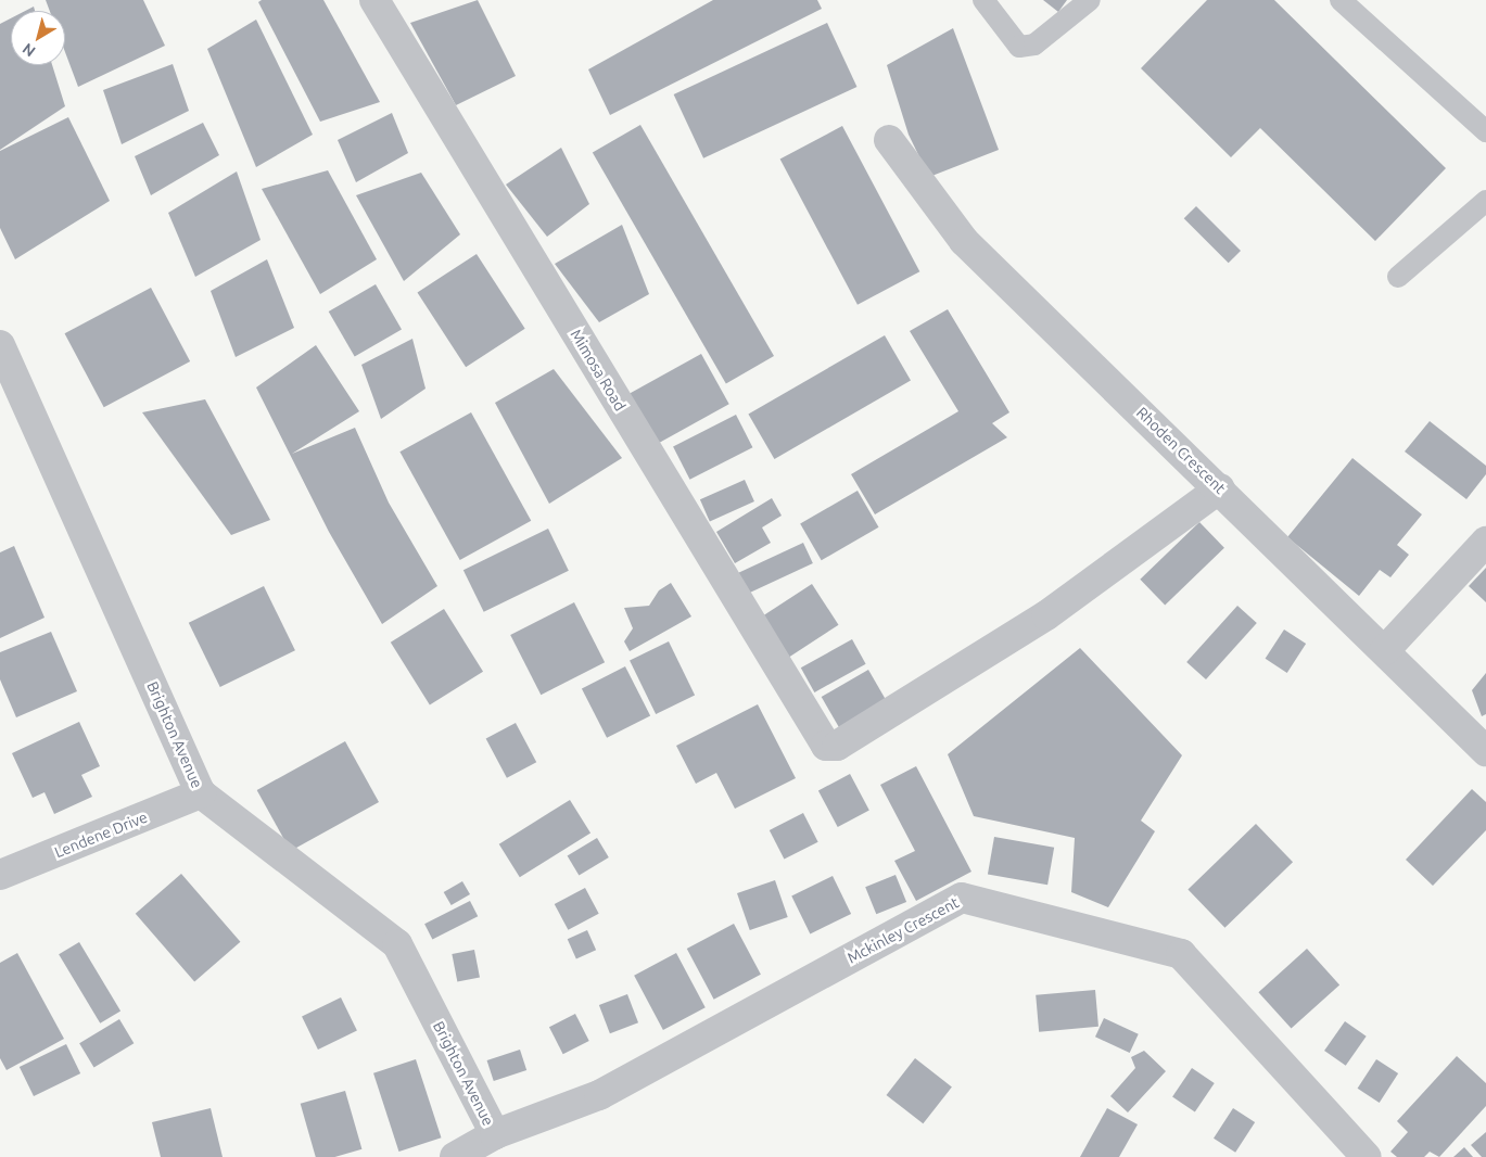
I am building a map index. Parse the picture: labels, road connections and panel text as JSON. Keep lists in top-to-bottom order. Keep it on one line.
{"streets":{"street":["Mimosa Road","Rhoden Crescent","Brighton Avenue","Lendene Drive","Mckinley Crescent"]},"crossings":[["Mimosa Road","Rhoden Crescent"],["Brighton Avenue","Lendene Drive"],["Brighton Avenue","Mckinley Crescent"]],"north":"bottom left"}
